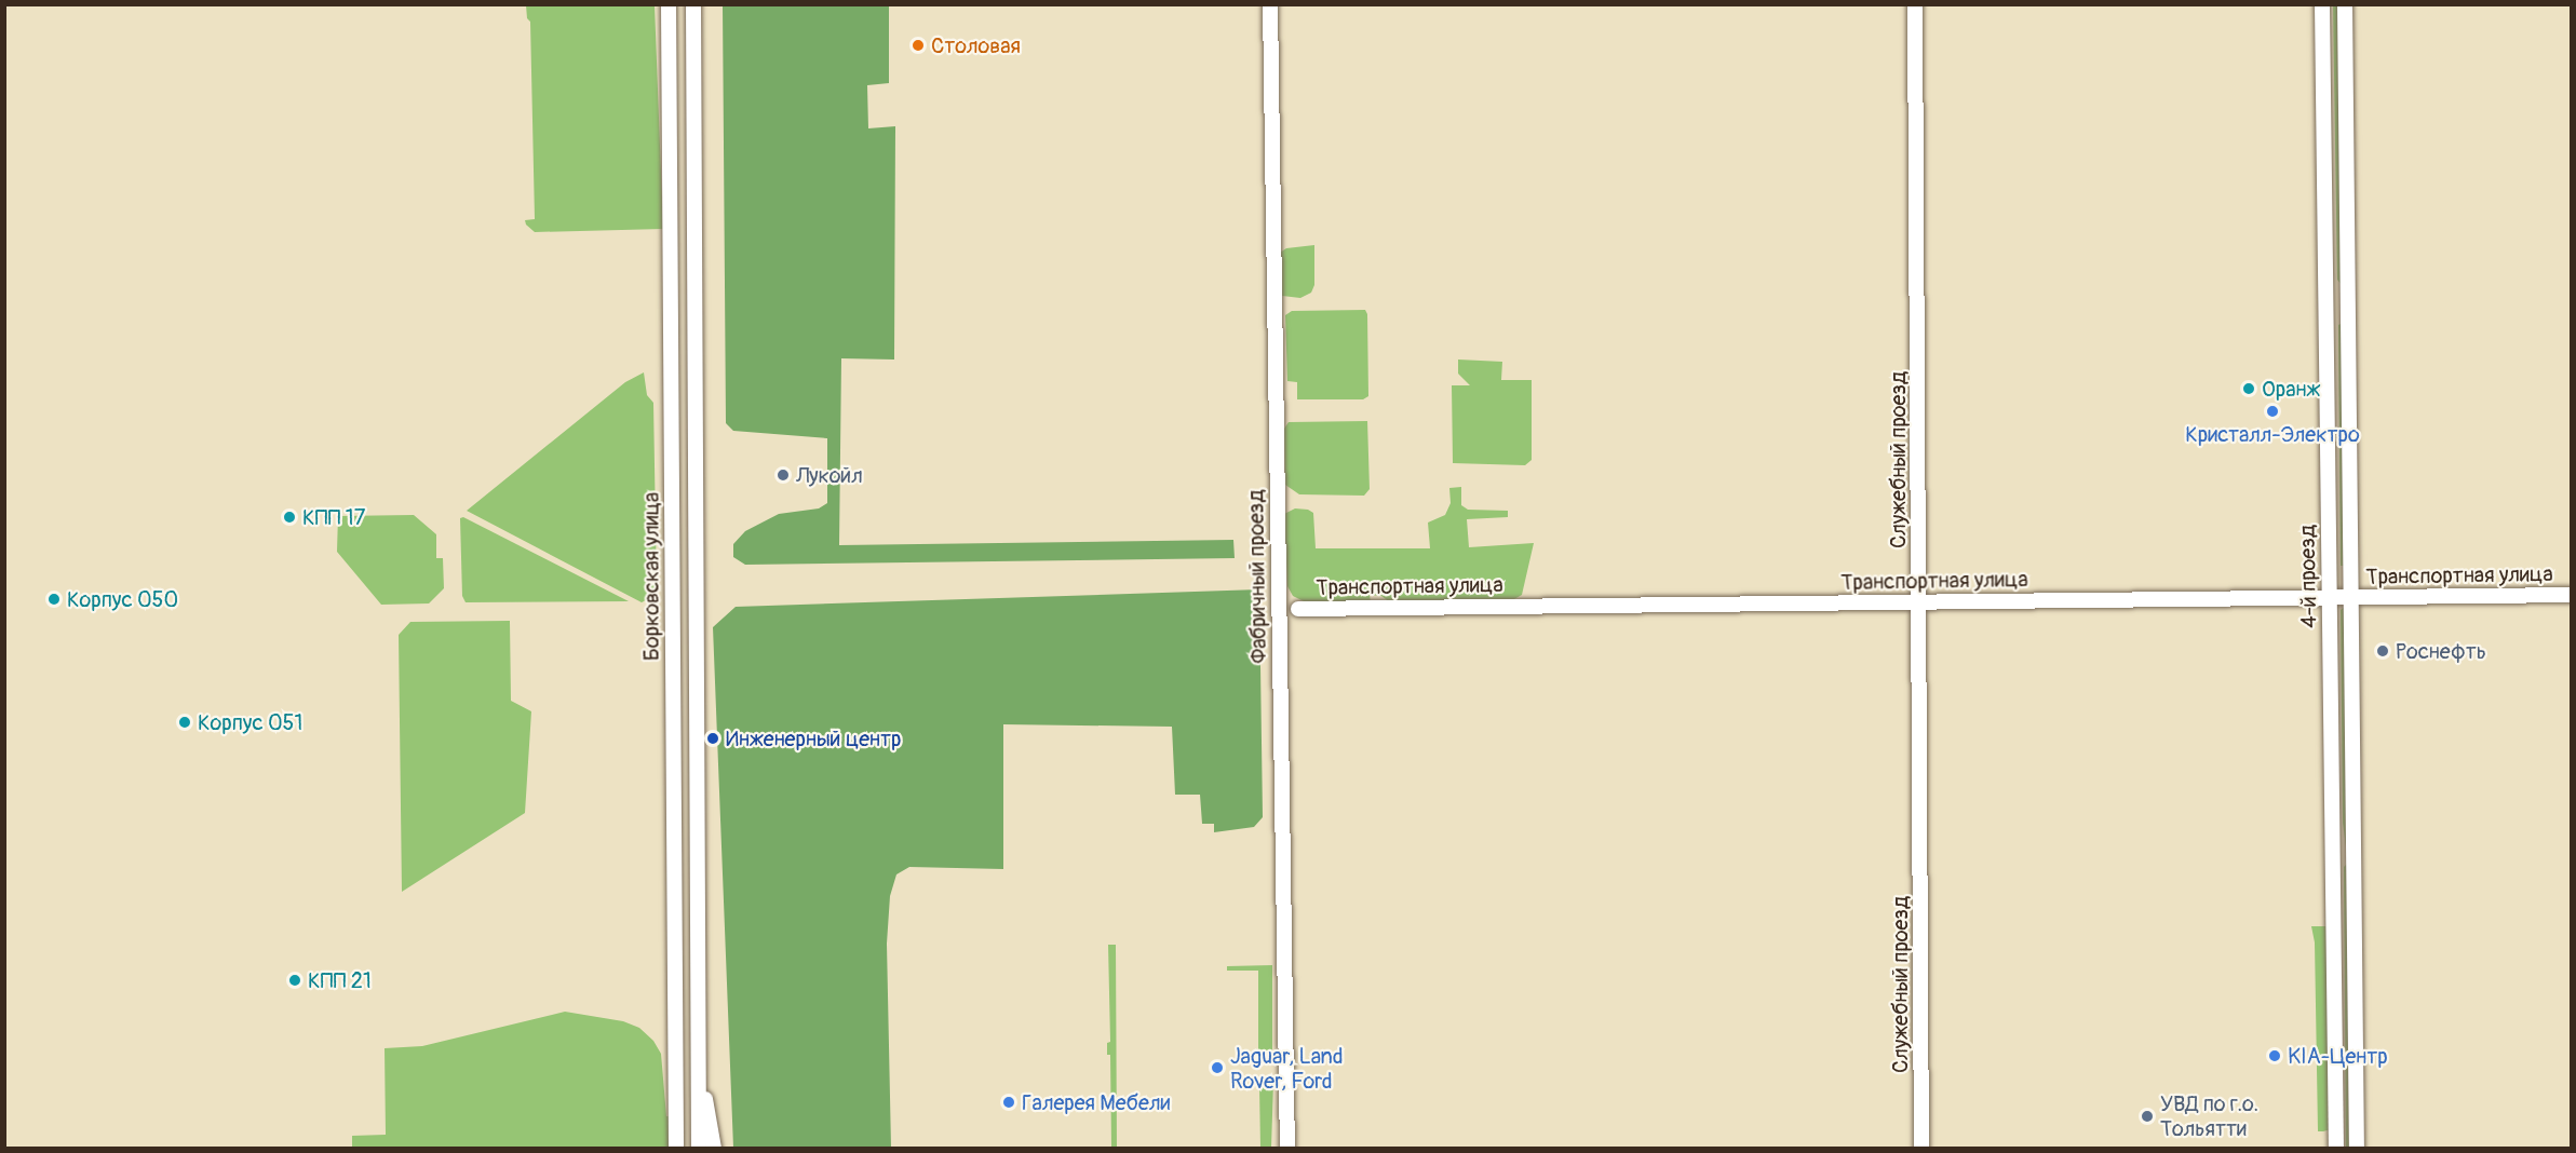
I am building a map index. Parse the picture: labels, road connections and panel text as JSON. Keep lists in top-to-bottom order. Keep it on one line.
{"streets":{"main road":["Служебный проезд","Транспортная улица","Борковская улица","Фабричный проезд","4-й проезд"]},"crossings":[["Служебный проезд","Транспортная улица"],["Транспортная улица","4-й проезд"]],"places":["Столовая","Оранж","Кристалл-Электро","Лукойл","КПП 17","Корпус 050","Роснефть","Корпус 051","Инженерный центр","КПП 21","KIA-Центр","Jaguar, Land Rover, Ford","Галерея Мебели","УВД по г.о. Тольятти"]}
